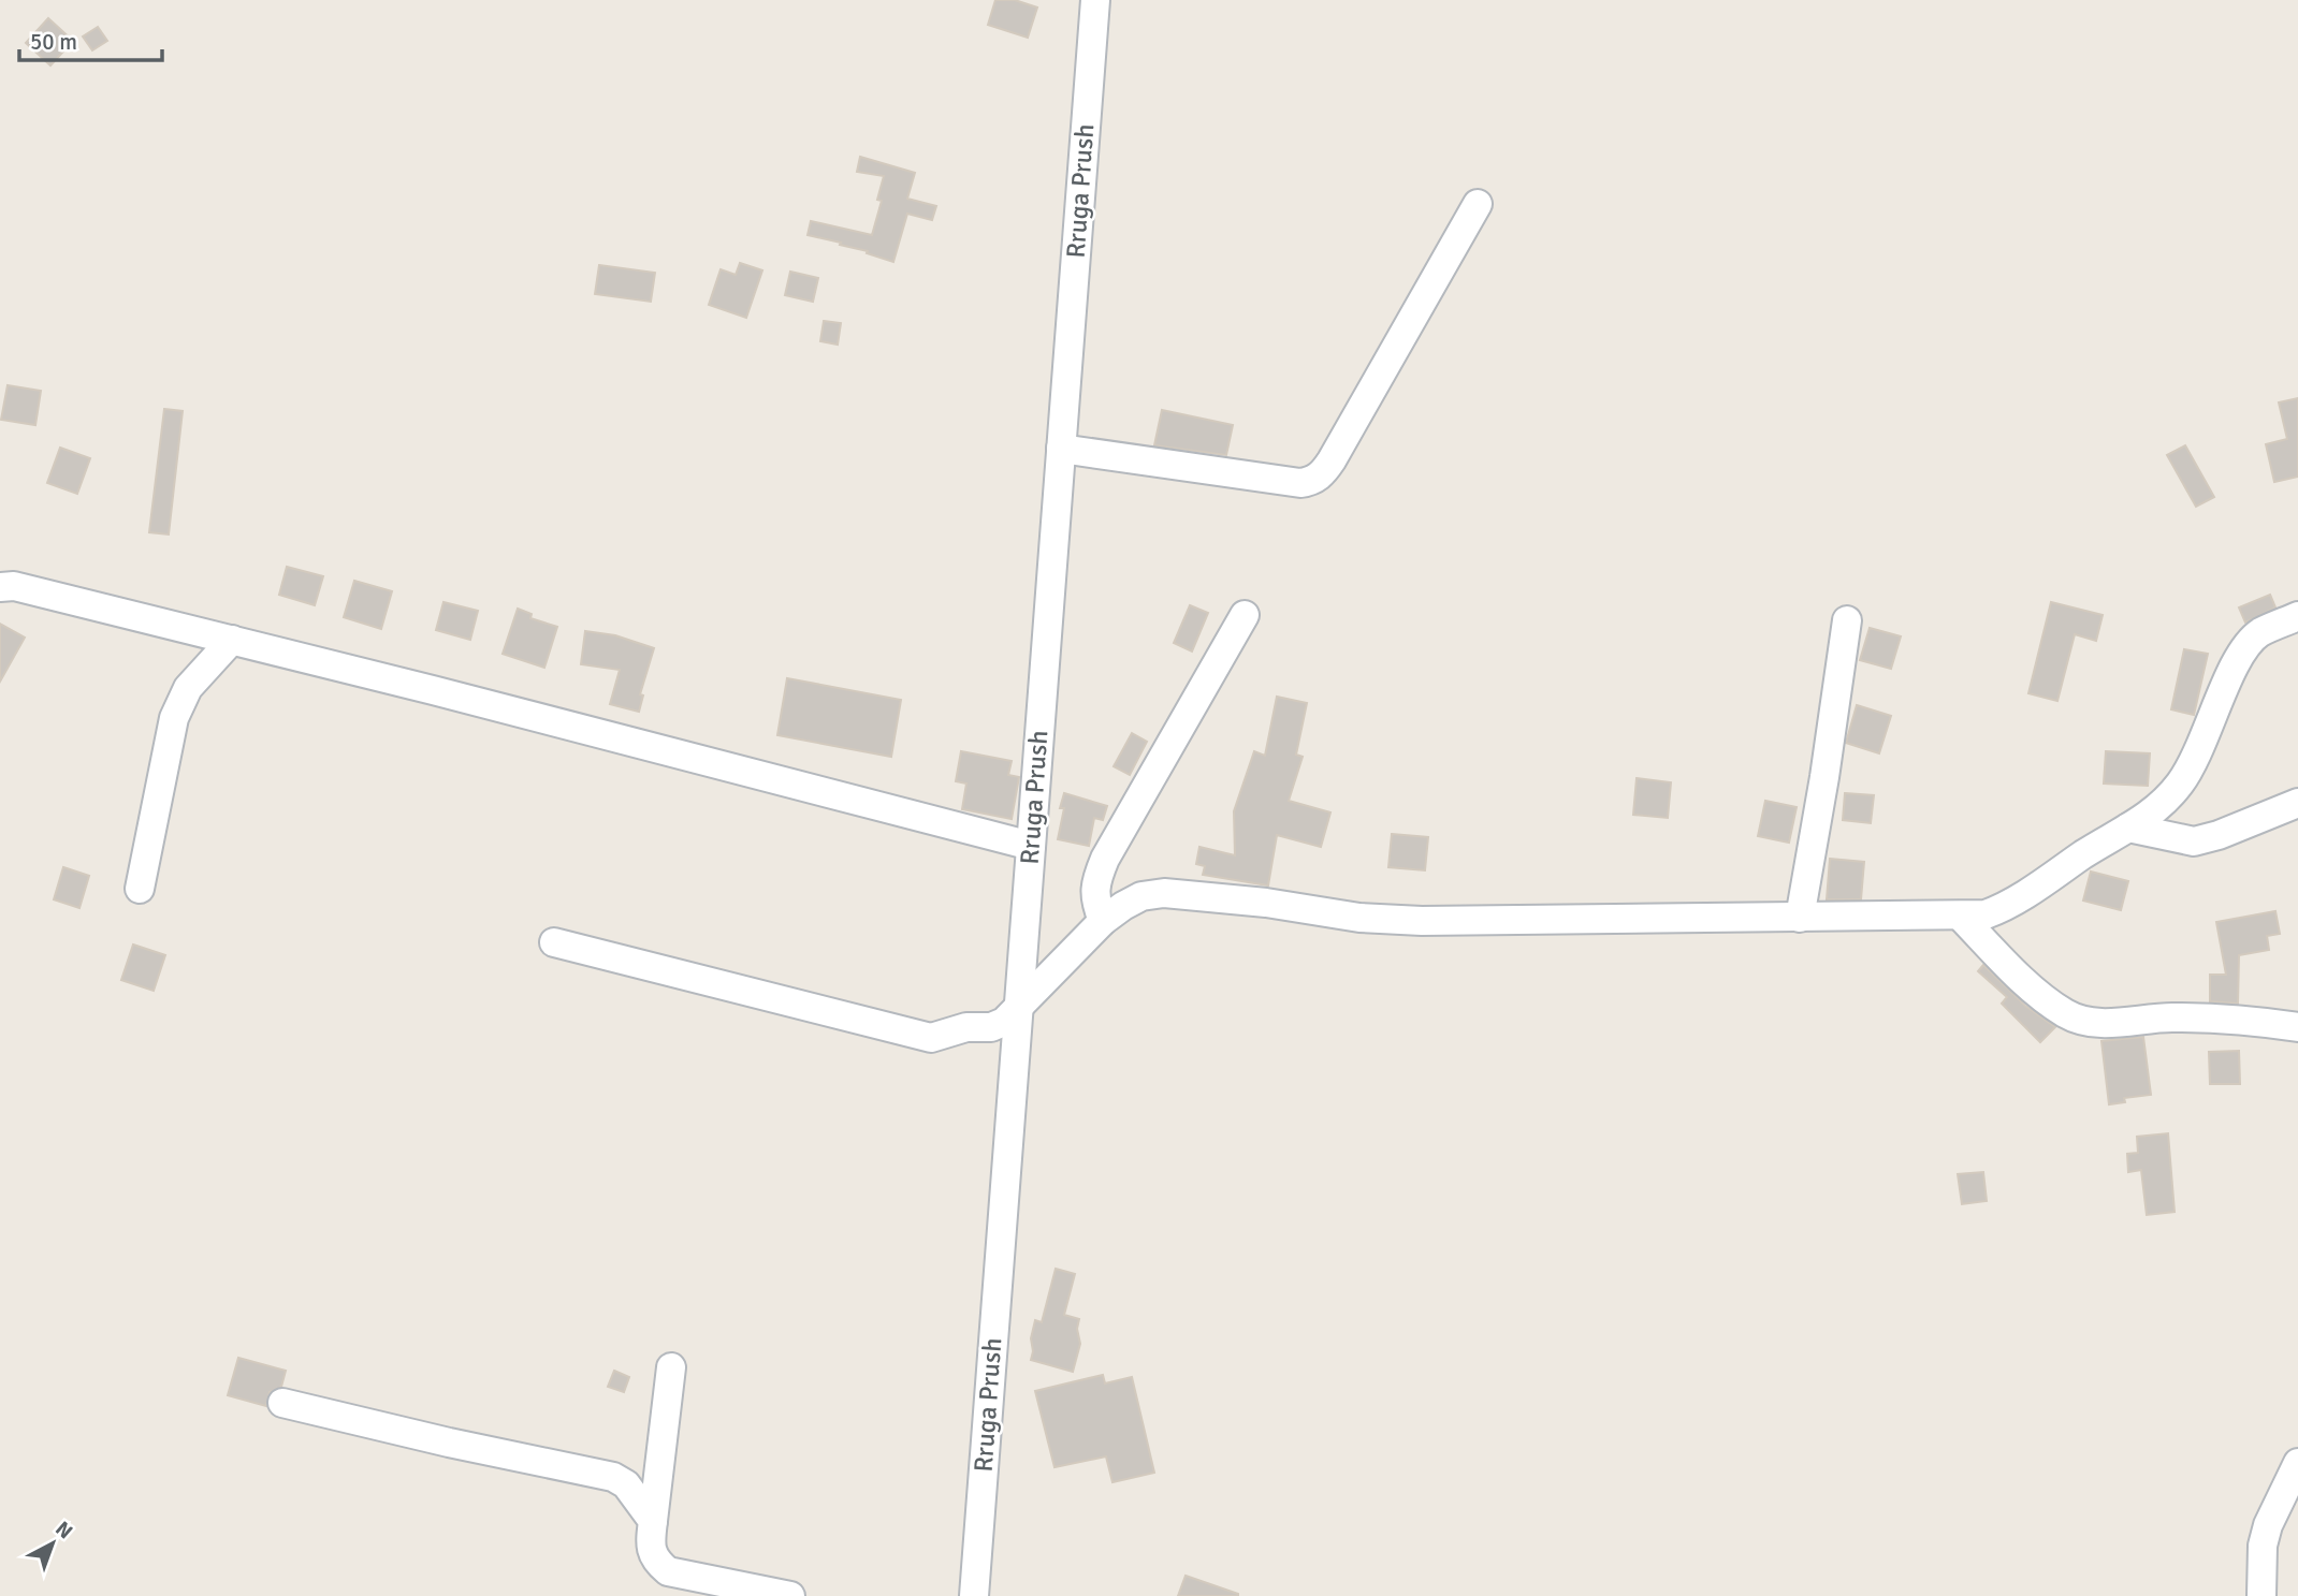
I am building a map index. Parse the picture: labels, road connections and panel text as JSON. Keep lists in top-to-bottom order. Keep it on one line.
{"streets":{"street":["Rruga Prush"]},"scale_bar":"50 m","north":"top right"}
